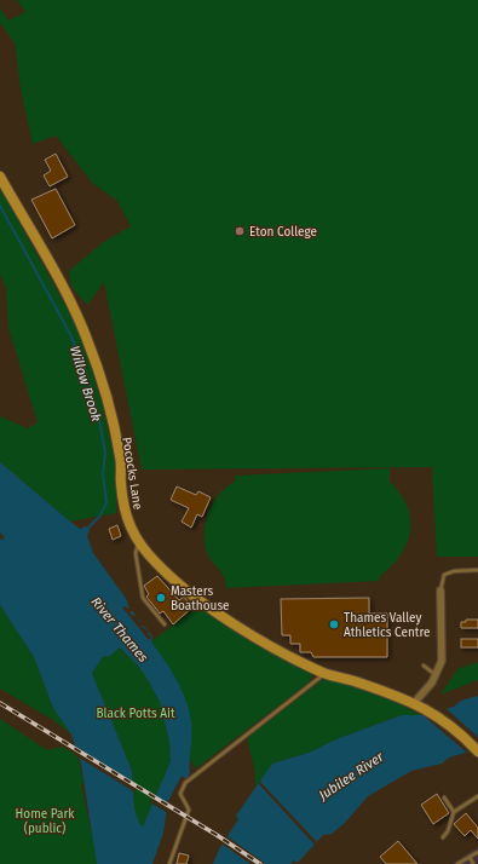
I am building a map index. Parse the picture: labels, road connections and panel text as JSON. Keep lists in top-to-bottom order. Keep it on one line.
{"streets":{"main road":["Pococks Lane"]},"water":["Willow Brook","River Thames","Jubilee River"],"parks":["Black Potts Ait","Home Park (public)"],"places":["Eton College","Masters Boathouse","Thames Valley Athletics Centre"]}
